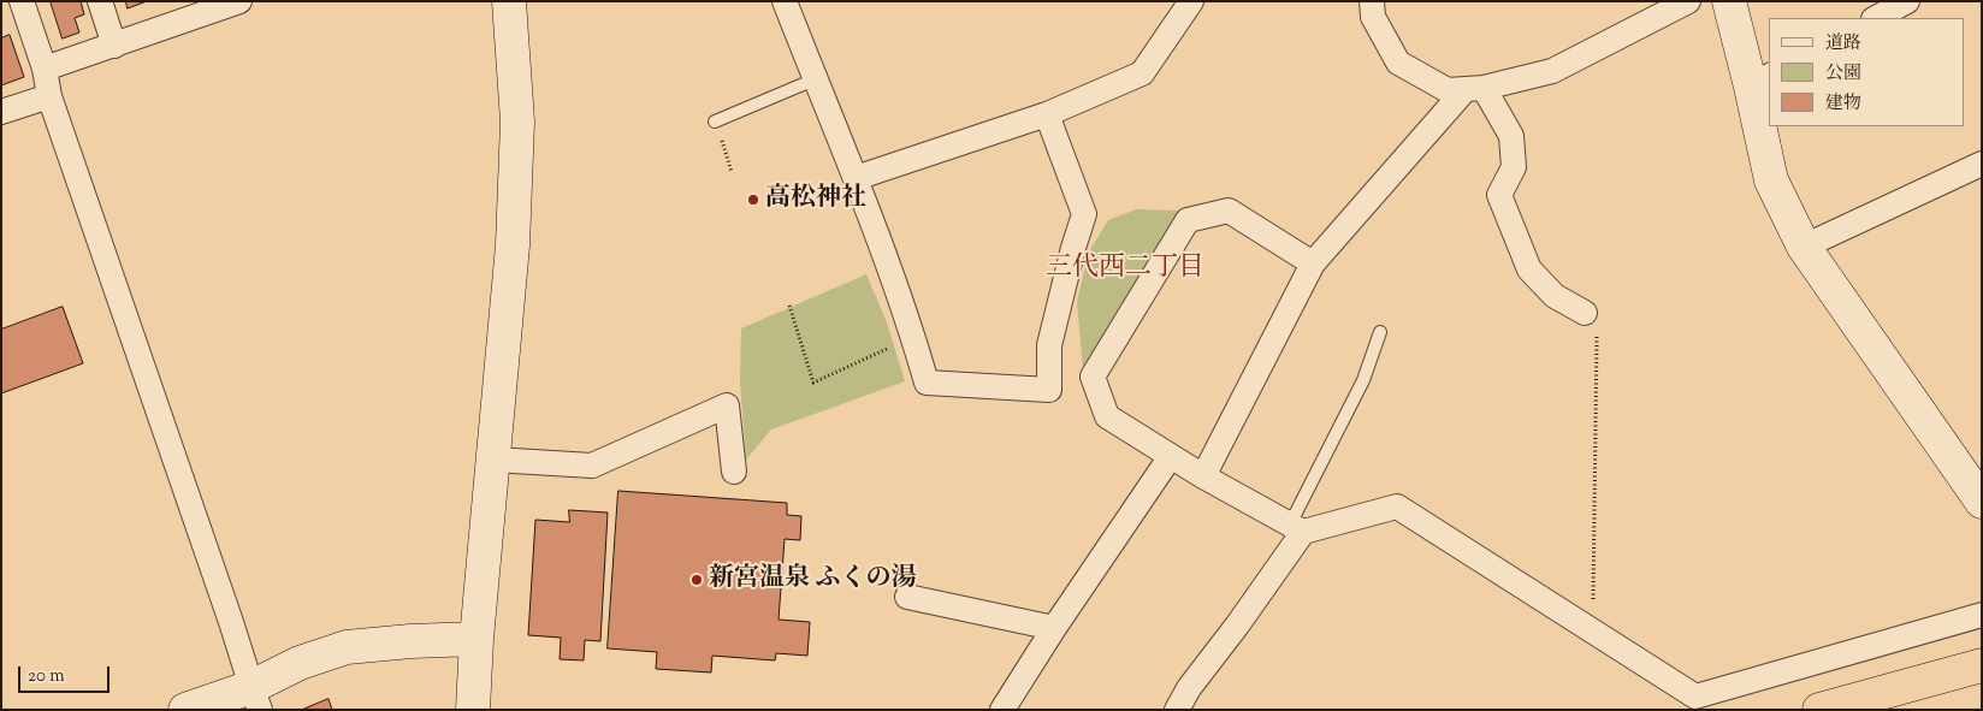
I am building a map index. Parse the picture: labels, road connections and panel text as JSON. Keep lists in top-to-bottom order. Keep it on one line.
{"districts":["三代西二丁目"],"places":["高松神社","新宮温泉 ふくの湯"],"legend":["道路","公園","建物"],"scale_bar":"20 m"}
